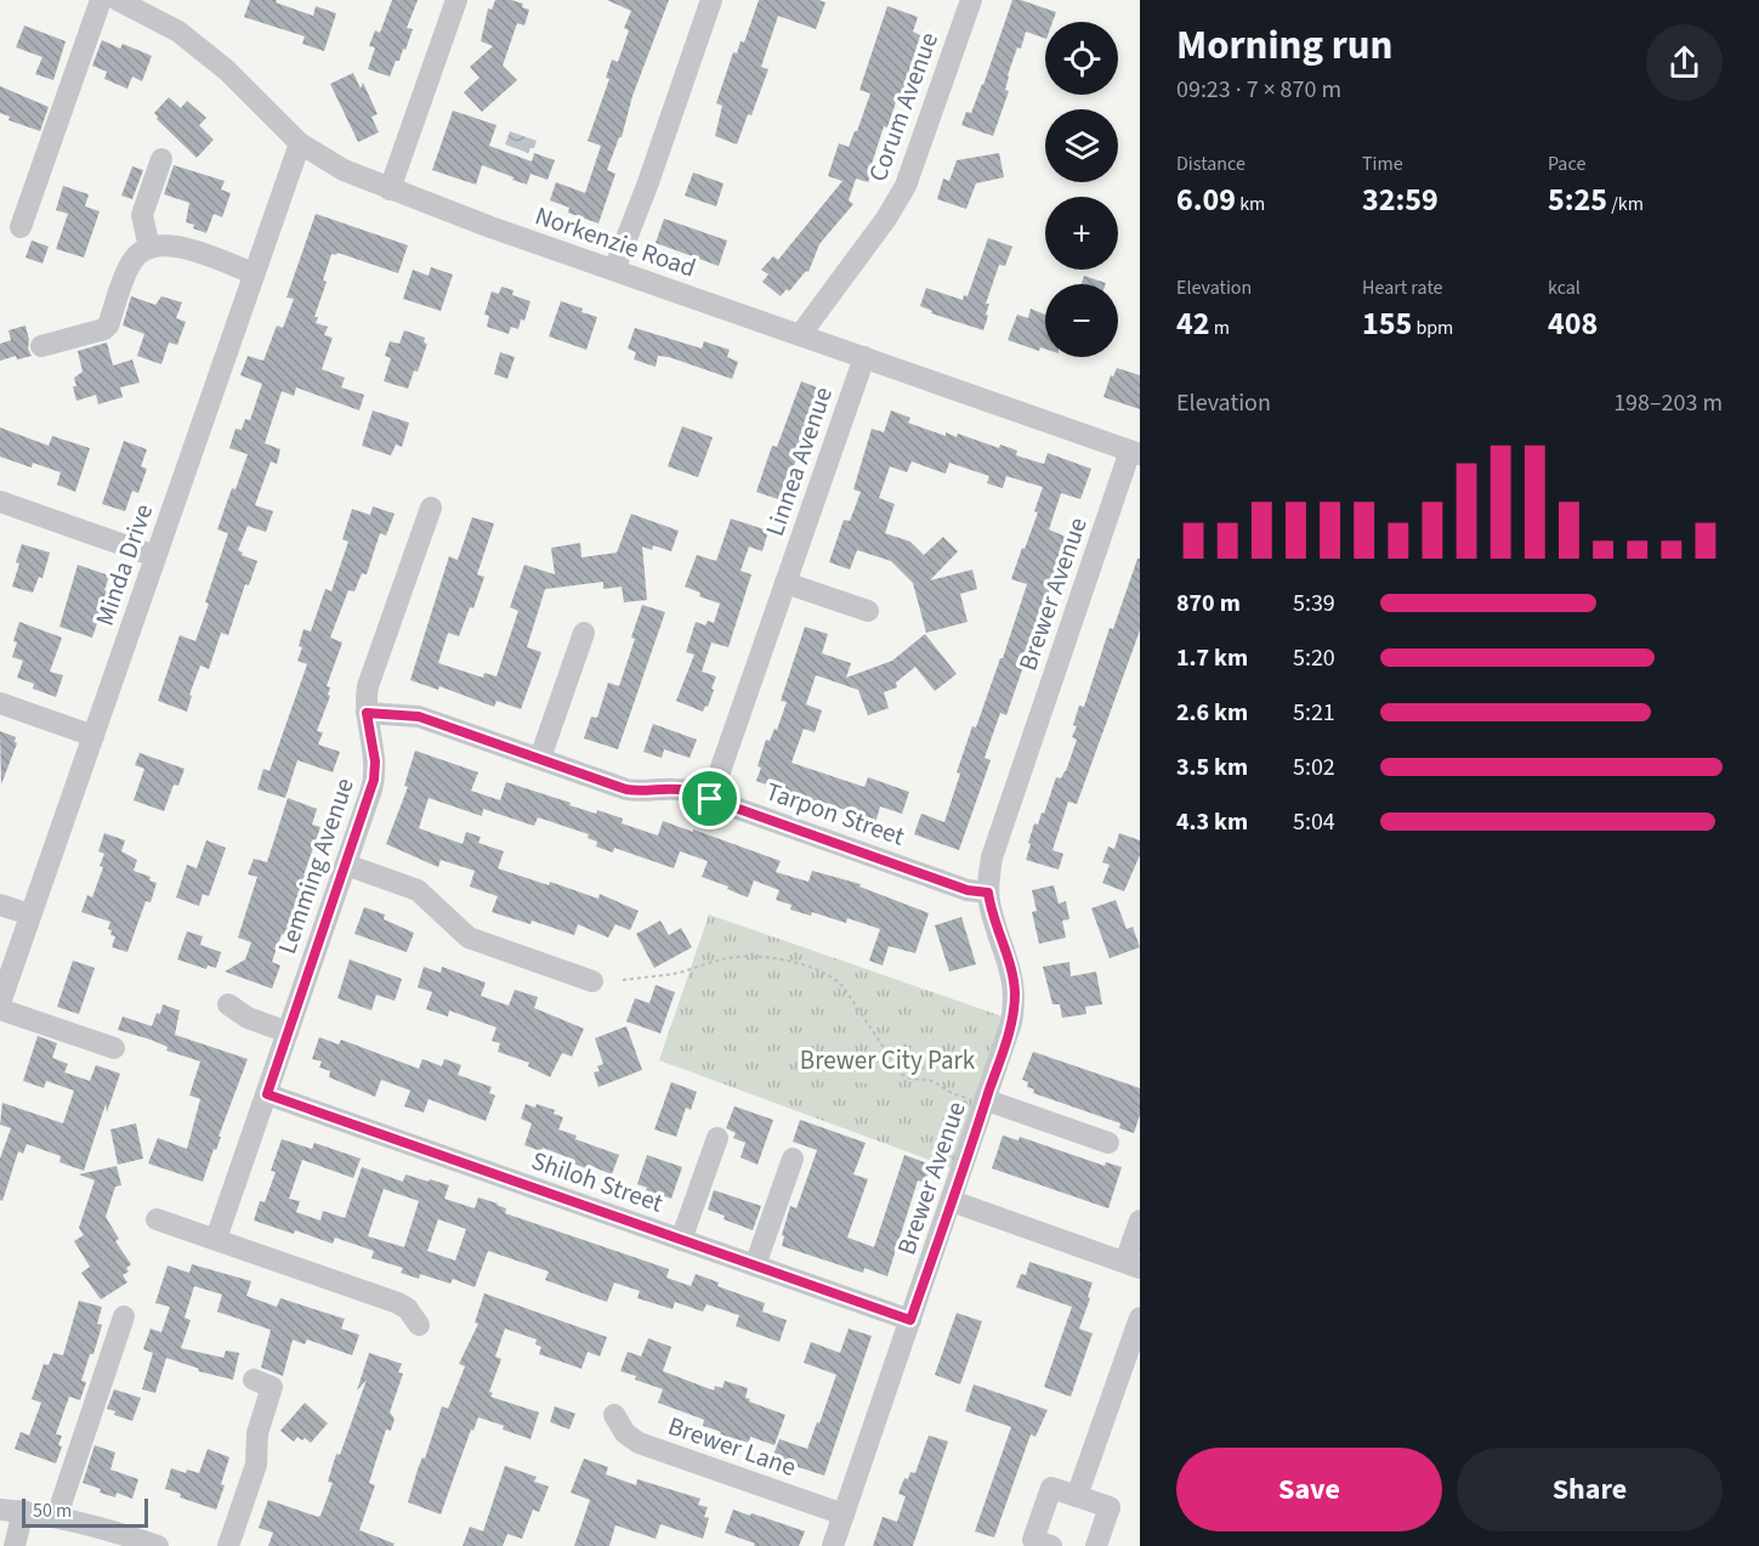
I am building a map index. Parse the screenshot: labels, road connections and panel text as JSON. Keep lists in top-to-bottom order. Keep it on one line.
{"streets":{"street":["Corum Avenue","Norkenzie Road","Linnea Avenue","Minda Drive","Brewer Avenue","Tarpon Street","Lemming Avenue","Shiloh Street","Brewer Lane"]},"crossings":[["Corum Avenue","Norkenzie Road"],["Norkenzie Road","Linnea Avenue"],["Norkenzie Road","Minda Drive"],["Norkenzie Road","Brewer Avenue"],["Linnea Avenue","Tarpon Street"],["Brewer Avenue","Tarpon Street"],["Brewer Avenue","Shiloh Street"],["Brewer Avenue","Brewer Lane"],["Tarpon Street","Lemming Avenue"],["Lemming Avenue","Shiloh Street"]],"parks":["Brewer City Park"],"scale_bar":"50 m","page":{"heading":["Morning run","09:23 · 7 × 870 m"],"map_buttons":["+","−"],"stats":[["Distance","6.09 km"],["Time","32:59"],["Pace","5:25 /km"],["Elevation","42 m"],["Heart rate","155 bpm"],["kcal","408"]],"chart":["Elevation","198–203 m"],"list":[{"name":"870 m","note":"5:39"},{"name":"1.7 km","note":"5:20"},{"name":"2.6 km","note":"5:21"},{"name":"3.5 km","note":"5:02"},{"name":"4.3 km","note":"5:04"}],"buttons":["Save","Share"],"scale":"50 m"}}
